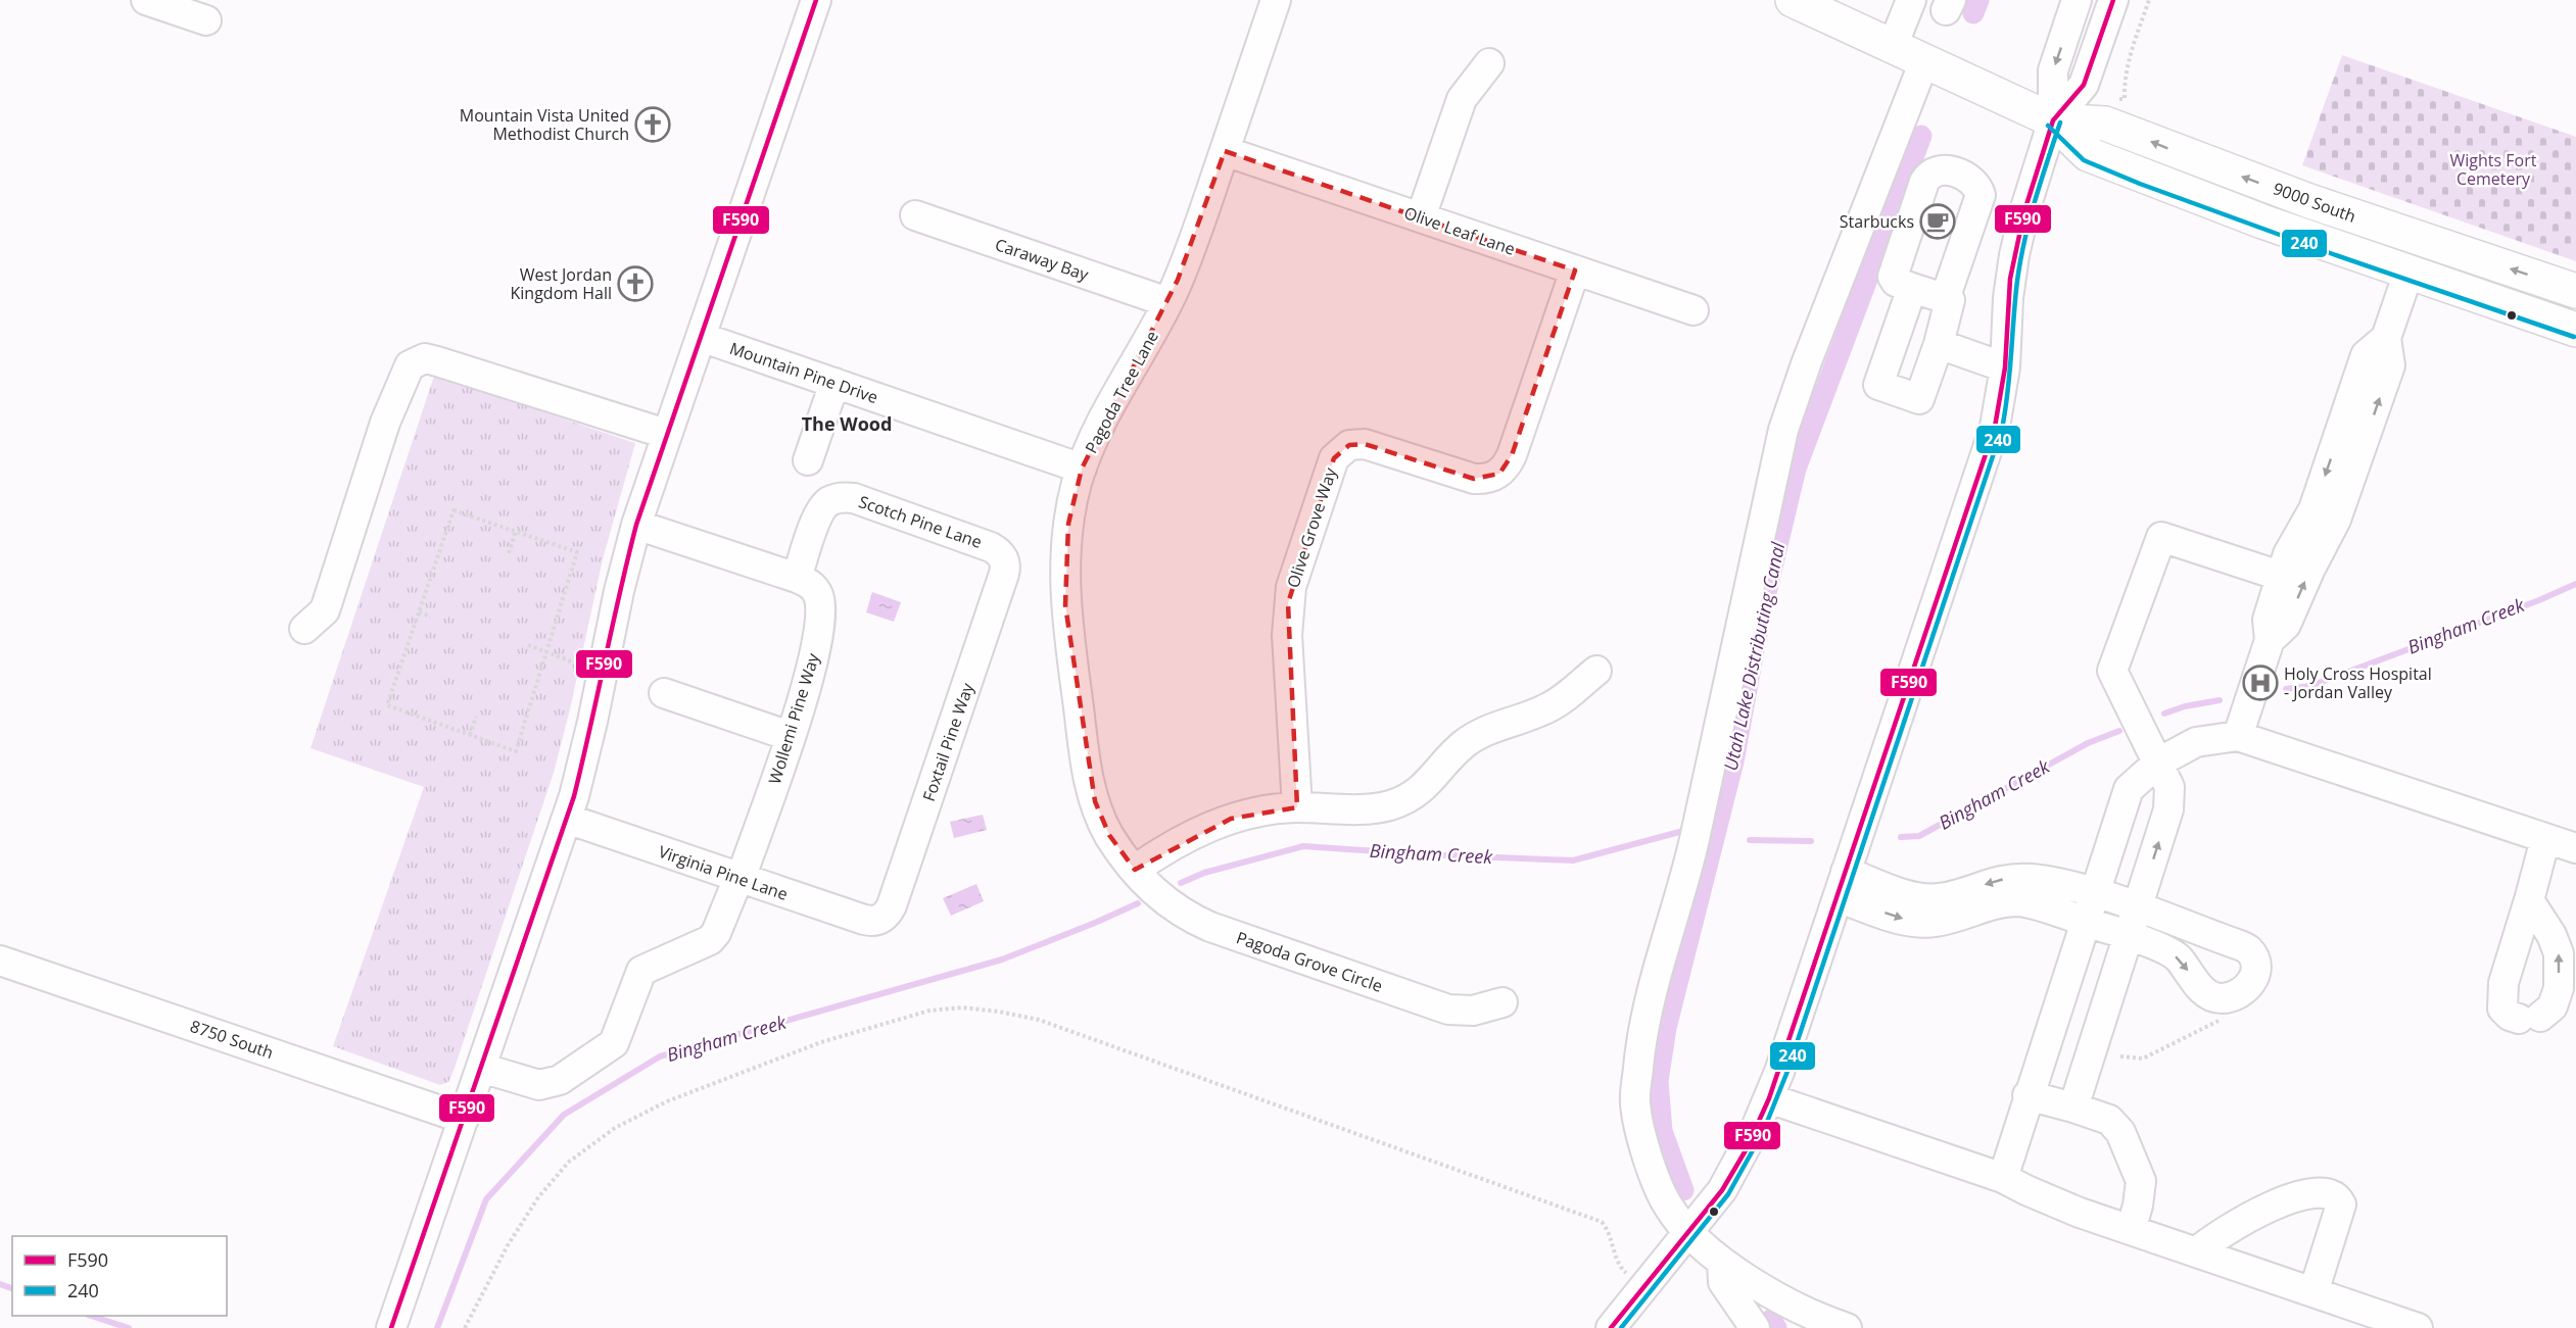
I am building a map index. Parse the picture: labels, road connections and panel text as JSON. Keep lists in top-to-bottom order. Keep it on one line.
{"streets":{"main road":["9000 South"],"street":["Olive Leaf Lane","Caraway Bay","Mountain Pine Drive","Pagoda Tree Lane","Scotch Pine Lane","Olive Grove Way","Wollemi Pine Way","Foxtail Pine Way","Virginia Pine Lane","Pagoda Grove Circle","8750 South"]},"crossings":[["Olive Leaf Lane","Pagoda Tree Lane"],["Olive Leaf Lane","Olive Grove Way"],["Caraway Bay","Pagoda Tree Lane"],["Mountain Pine Drive","Pagoda Tree Lane"],["Pagoda Tree Lane","Pagoda Grove Circle"],["Scotch Pine Lane","Wollemi Pine Way"],["Scotch Pine Lane","Foxtail Pine Way"],["Wollemi Pine Way","Virginia Pine Lane"],["Foxtail Pine Way","Virginia Pine Lane"]],"districts":["The Wood"],"water":["Bingham Creek","Utah Lake Distributing Canal"],"parks":["Wights Fort Cemetery"],"places":{"church":["Mountain Vista United Methodist Church","West Jordan Kingdom Hall"],"cafe":["Starbucks"],"hospital":["Holy Cross Hospital - Jordan Valley"]},"lines":["transit line F590","transit line 240"],"legend":["F590","240"]}
